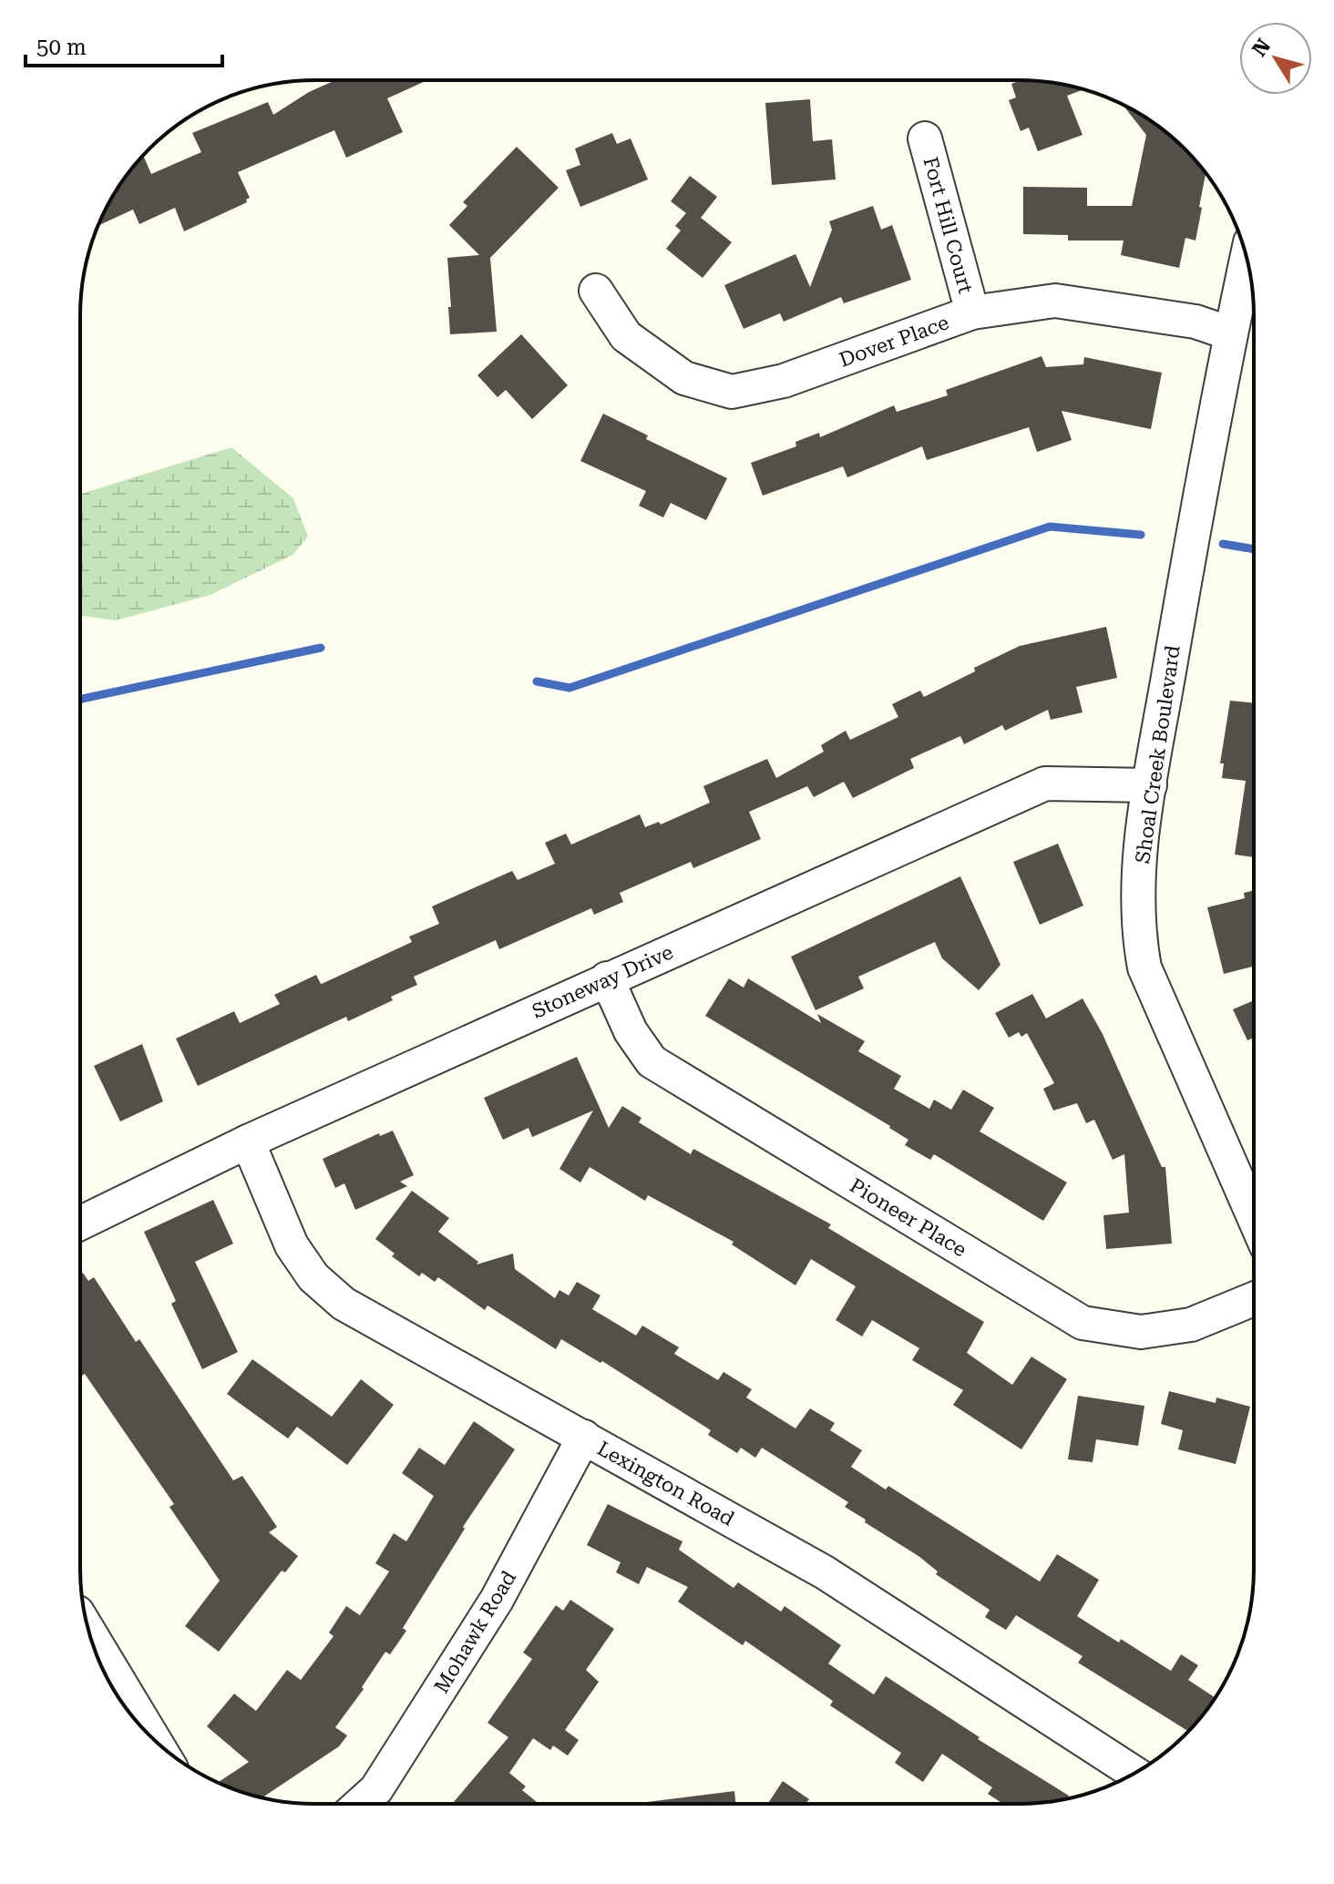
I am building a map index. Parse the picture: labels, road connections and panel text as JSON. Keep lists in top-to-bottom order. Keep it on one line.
{"streets":{"street":["Fort Hill Court","Dover Place","Shoal Creek Boulevard","Stoneway Drive","Pioneer Place","Lexington Road","Mohawk Road"]},"crossings":[["Fort Hill Court","Dover Place"],["Dover Place","Shoal Creek Boulevard"],["Shoal Creek Boulevard","Stoneway Drive"],["Stoneway Drive","Pioneer Place"],["Stoneway Drive","Lexington Road"],["Lexington Road","Mohawk Road"]],"scale_bar":"50 m","north":"top left"}
